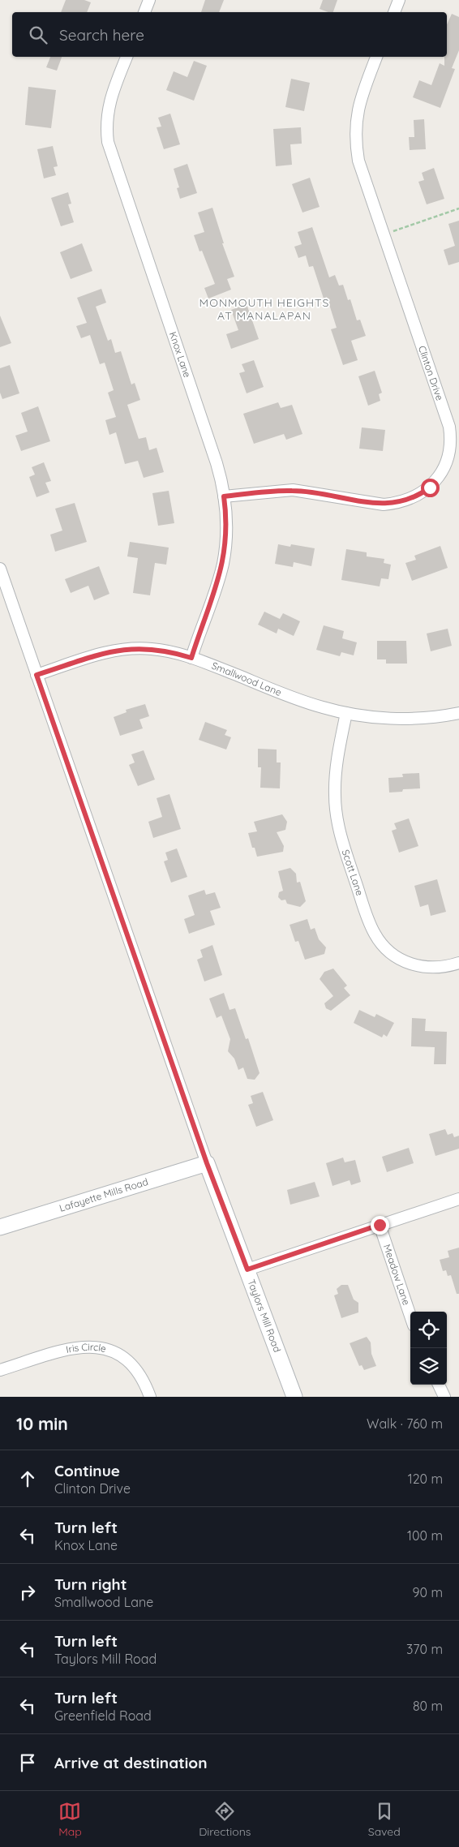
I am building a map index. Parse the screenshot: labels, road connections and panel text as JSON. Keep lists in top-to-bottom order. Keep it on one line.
{"streets":{"street":["Knox Lane","Clinton Drive","Smallwood Lane","Scott Lane","Lafayette Mills Road","Meadow Lane","Taylors Mill Road","Iris Circle"]},"crossings":[["Knox Lane","Clinton Drive"],["Knox Lane","Smallwood Lane"],["Smallwood Lane","Scott Lane"],["Smallwood Lane","Taylors Mill Road"],["Lafayette Mills Road","Taylors Mill Road"]],"districts":["MONMOUTH HEIGHTS AT MANALAPAN"],"page":{"search":"Search here","heading":["10 min","Walk · 760 m"],"list":[["Continue","Clinton Drive","120 m"],["Turn left","Knox Lane","100 m"],["Turn right","Smallwood Lane","90 m"],["Turn left","Taylors Mill Road","370 m"],["Turn left","Greenfield Road","80 m"],"Arrive at destination"],"nav":["Map","Directions","Saved"]}}
